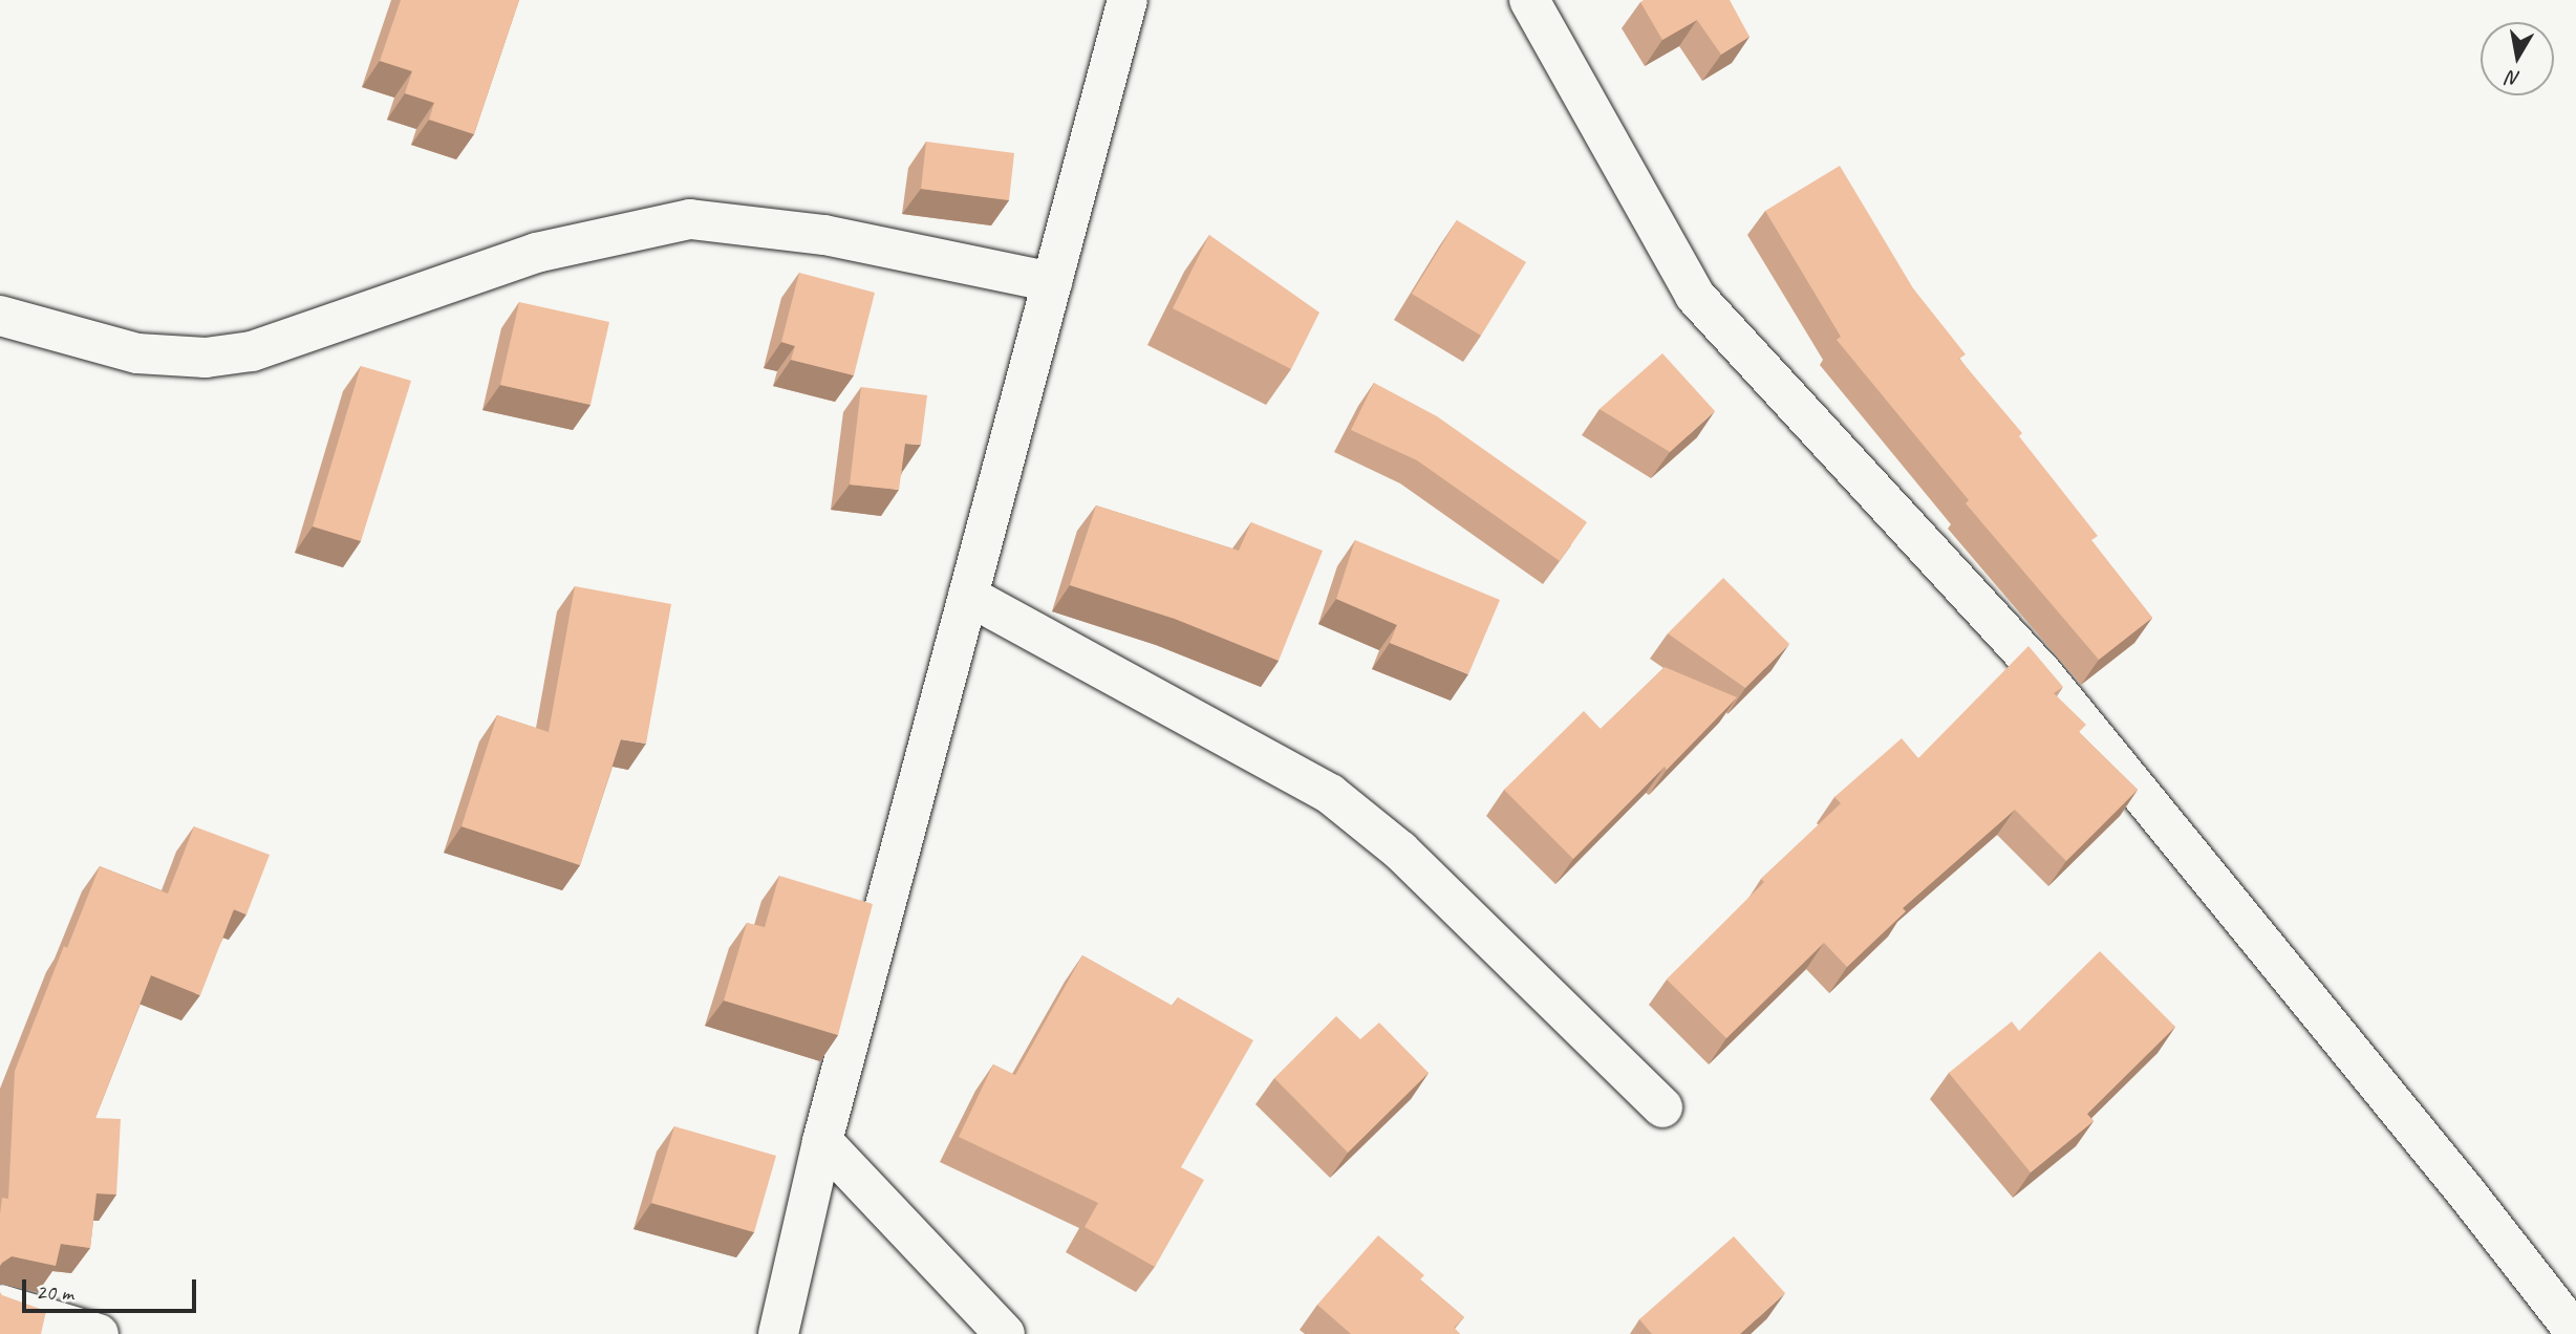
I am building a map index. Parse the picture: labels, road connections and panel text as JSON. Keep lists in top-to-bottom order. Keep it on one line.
{"scale_bar":"20 m","north":"bottom"}
